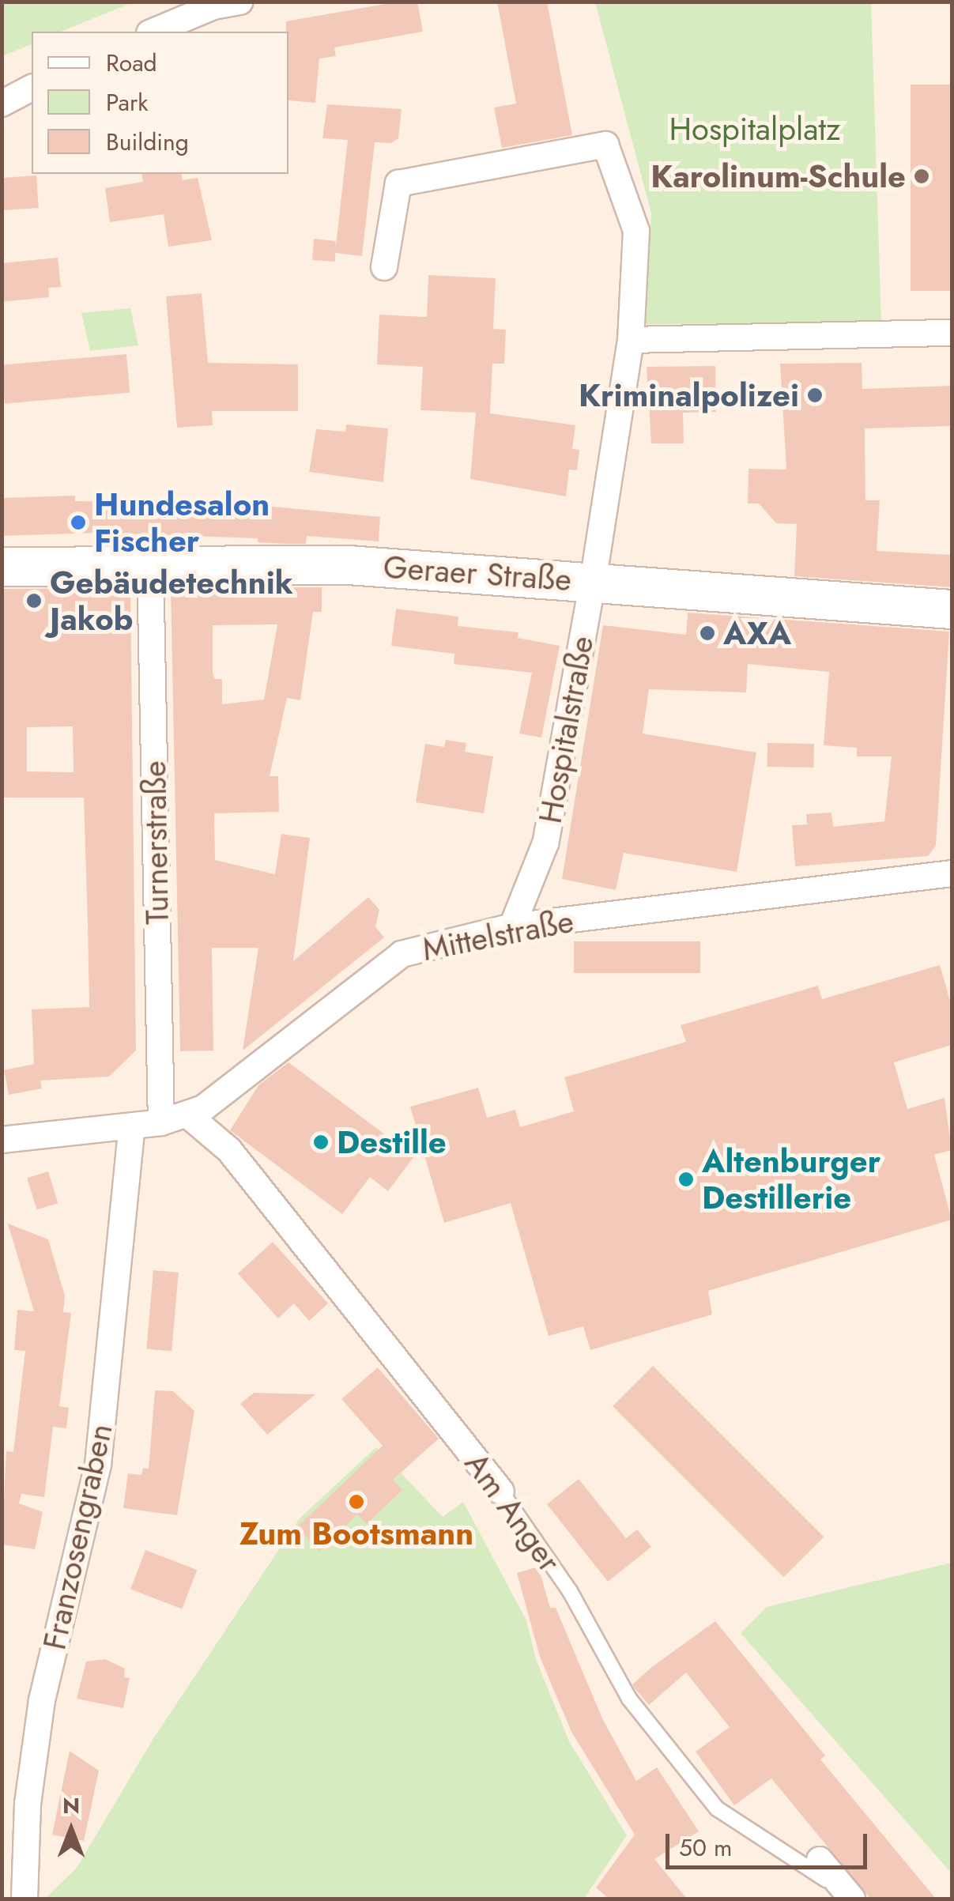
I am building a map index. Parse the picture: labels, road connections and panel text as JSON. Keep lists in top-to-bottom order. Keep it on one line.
{"streets":{"main road":["Geraer Straße"],"street":["Hospitalstraße","Turnerstraße","Mittelstraße","Am Anger","Franzosengraben"]},"crossings":[["Geraer Straße","Hospitalstraße"],["Geraer Straße","Turnerstraße"],["Hospitalstraße","Mittelstraße"],["Turnerstraße","Mittelstraße"],["Mittelstraße","Am Anger"],["Mittelstraße","Franzosengraben"]],"parks":["Hospitalplatz"],"places":["Karolinum-Schule","Kriminalpolizei","Hundesalon Fischer","Gebäudetechnik Jakob","AXA","Destille","Altenburger Destillerie","Zum Bootsmann"],"legend":["Road","Park","Building"],"scale_bar":"50 m","north":"top"}
